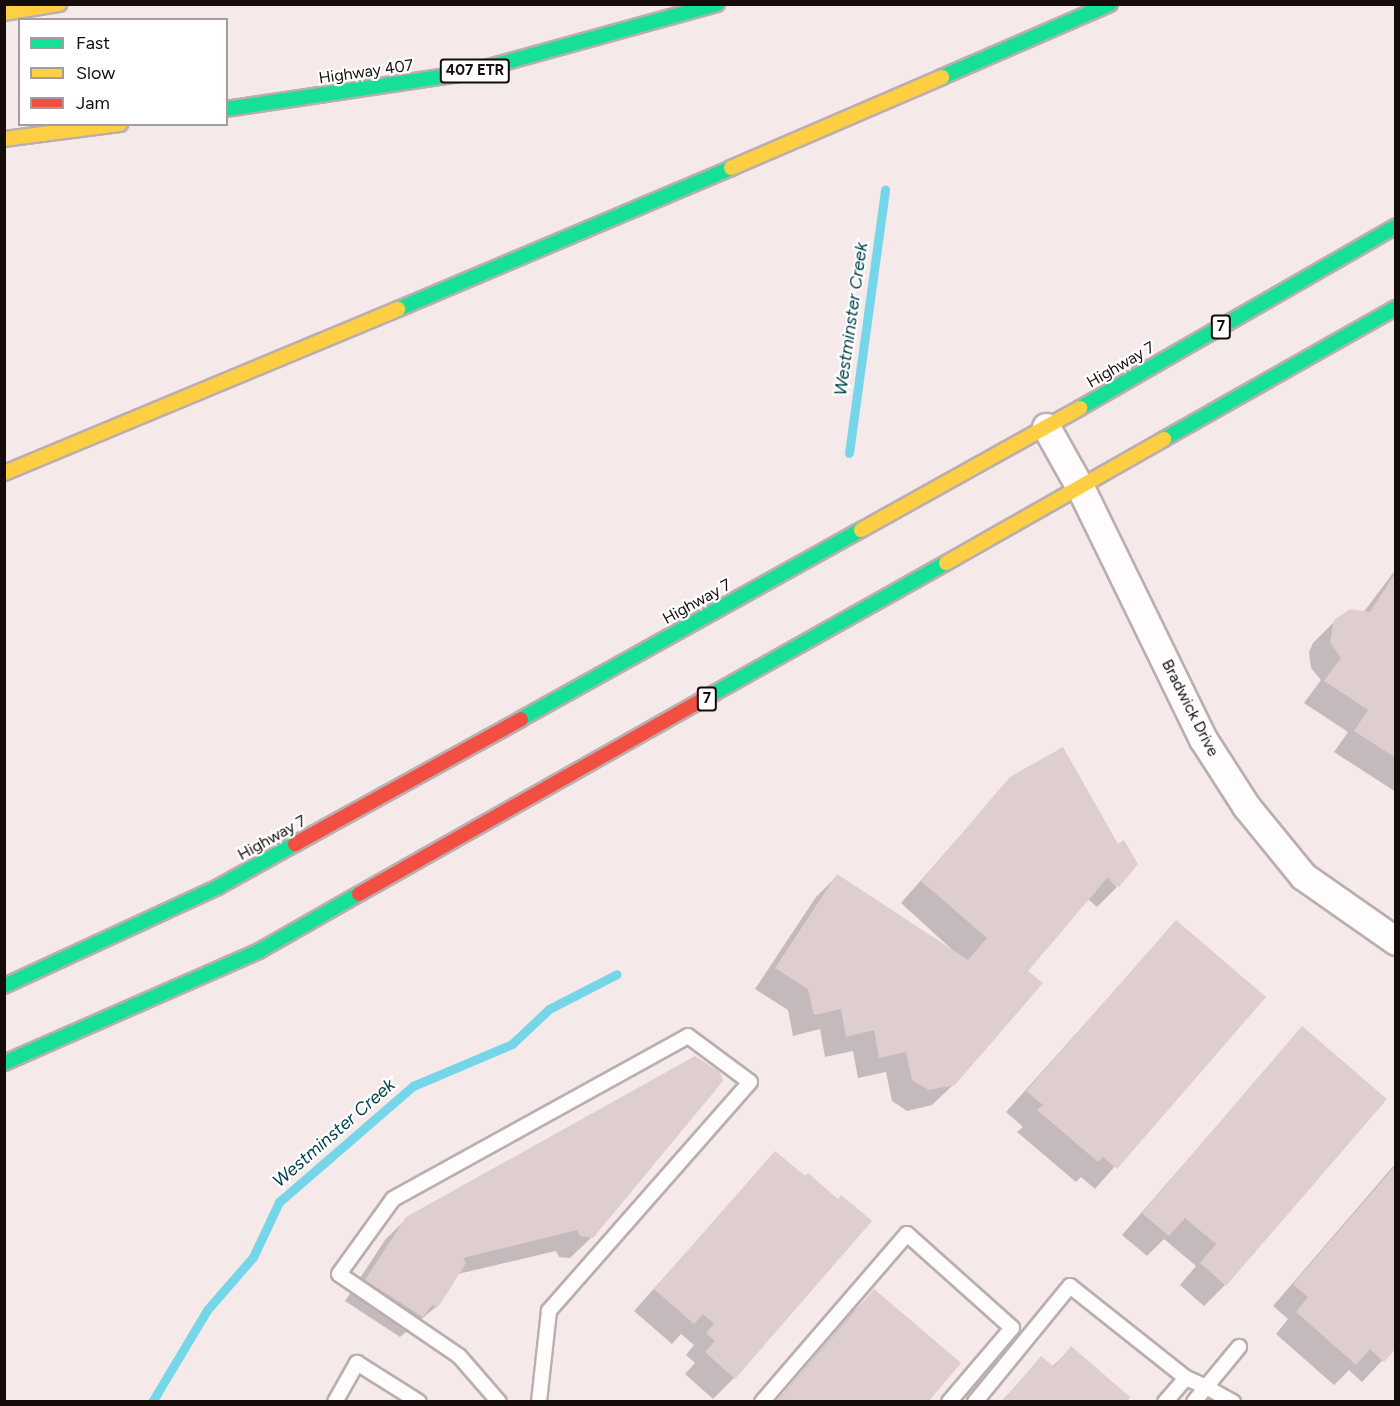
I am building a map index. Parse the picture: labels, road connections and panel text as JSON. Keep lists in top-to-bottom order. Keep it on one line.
{"streets":{"main road":["407 ETR","Highway 407","7","Highway 7"],"street":["Bradwick Drive"]},"crossings":[["7","Bradwick Drive"],["Highway 7","Bradwick Drive"]],"water":["Westminster Creek"],"legend":["Fast","Slow","Jam"]}
